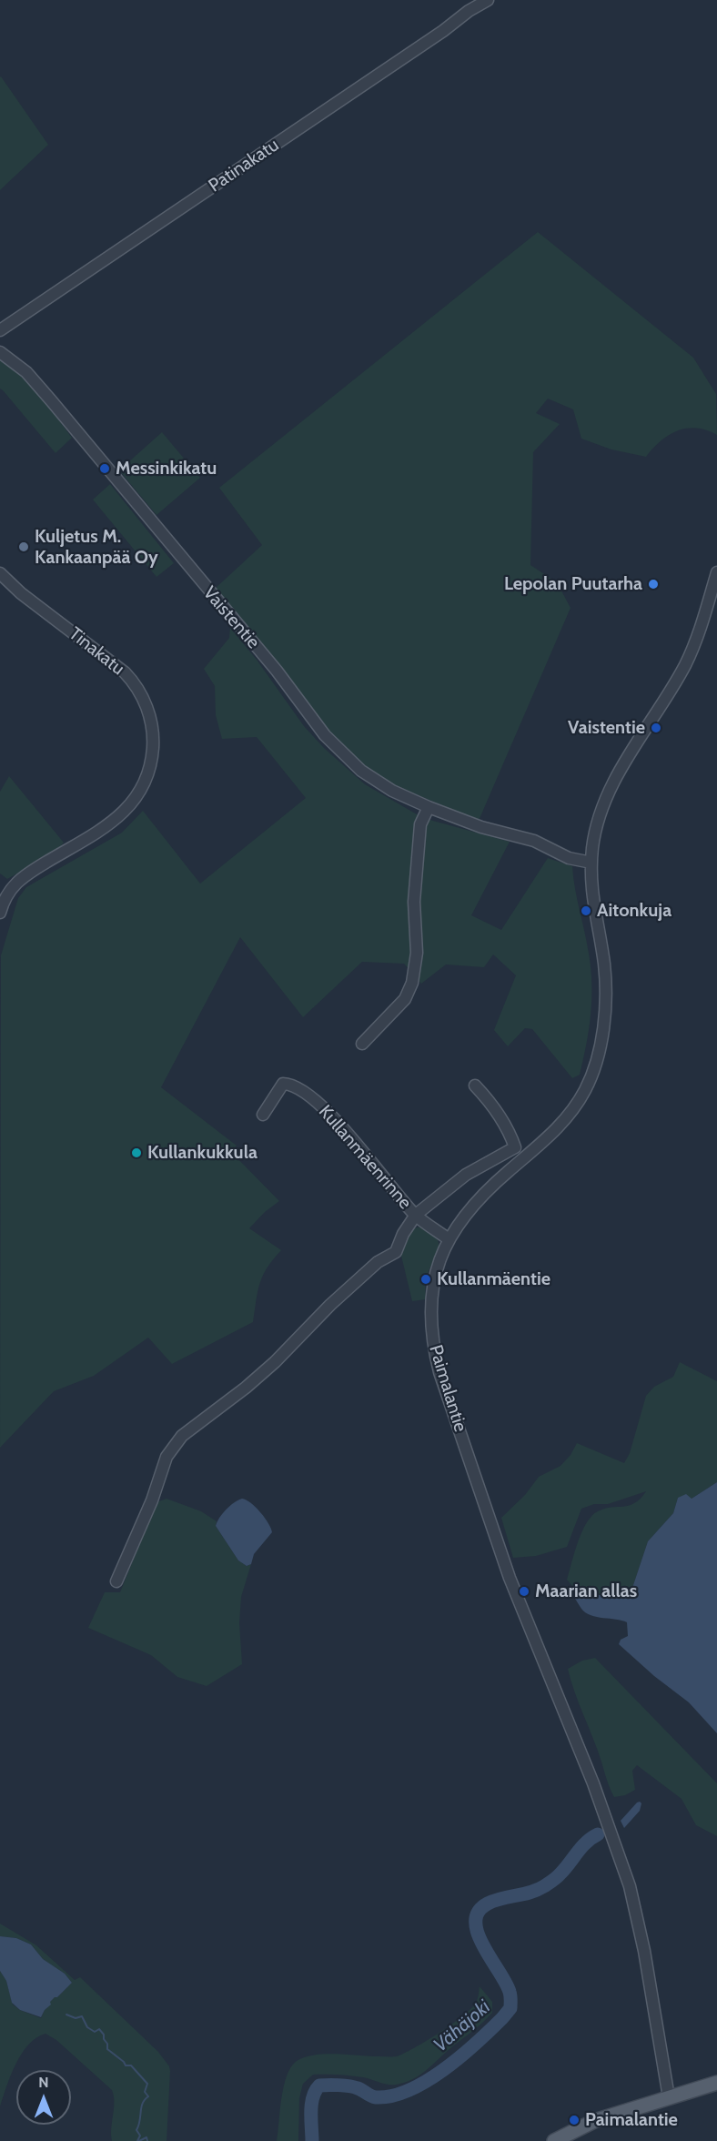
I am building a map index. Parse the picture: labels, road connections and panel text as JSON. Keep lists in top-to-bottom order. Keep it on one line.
{"streets":{"street":["Patinakatu","Vaistentie","Tinakatu","Kullanmäenrinne","Paimalantie"]},"crossings":[["Vaistentie","Paimalantie"],["Kullanmäenrinne","Paimalantie"]],"water":["Vähäjoki"],"places":["Messinkikatu","Kuljetus M. Kankaanpää Oy","Lepolan Puutarha","Vaistentie","Aitonkuja","Kullankukkula","Kullanmäentie","Maarian allas","Paimalantie"],"north":"top"}
